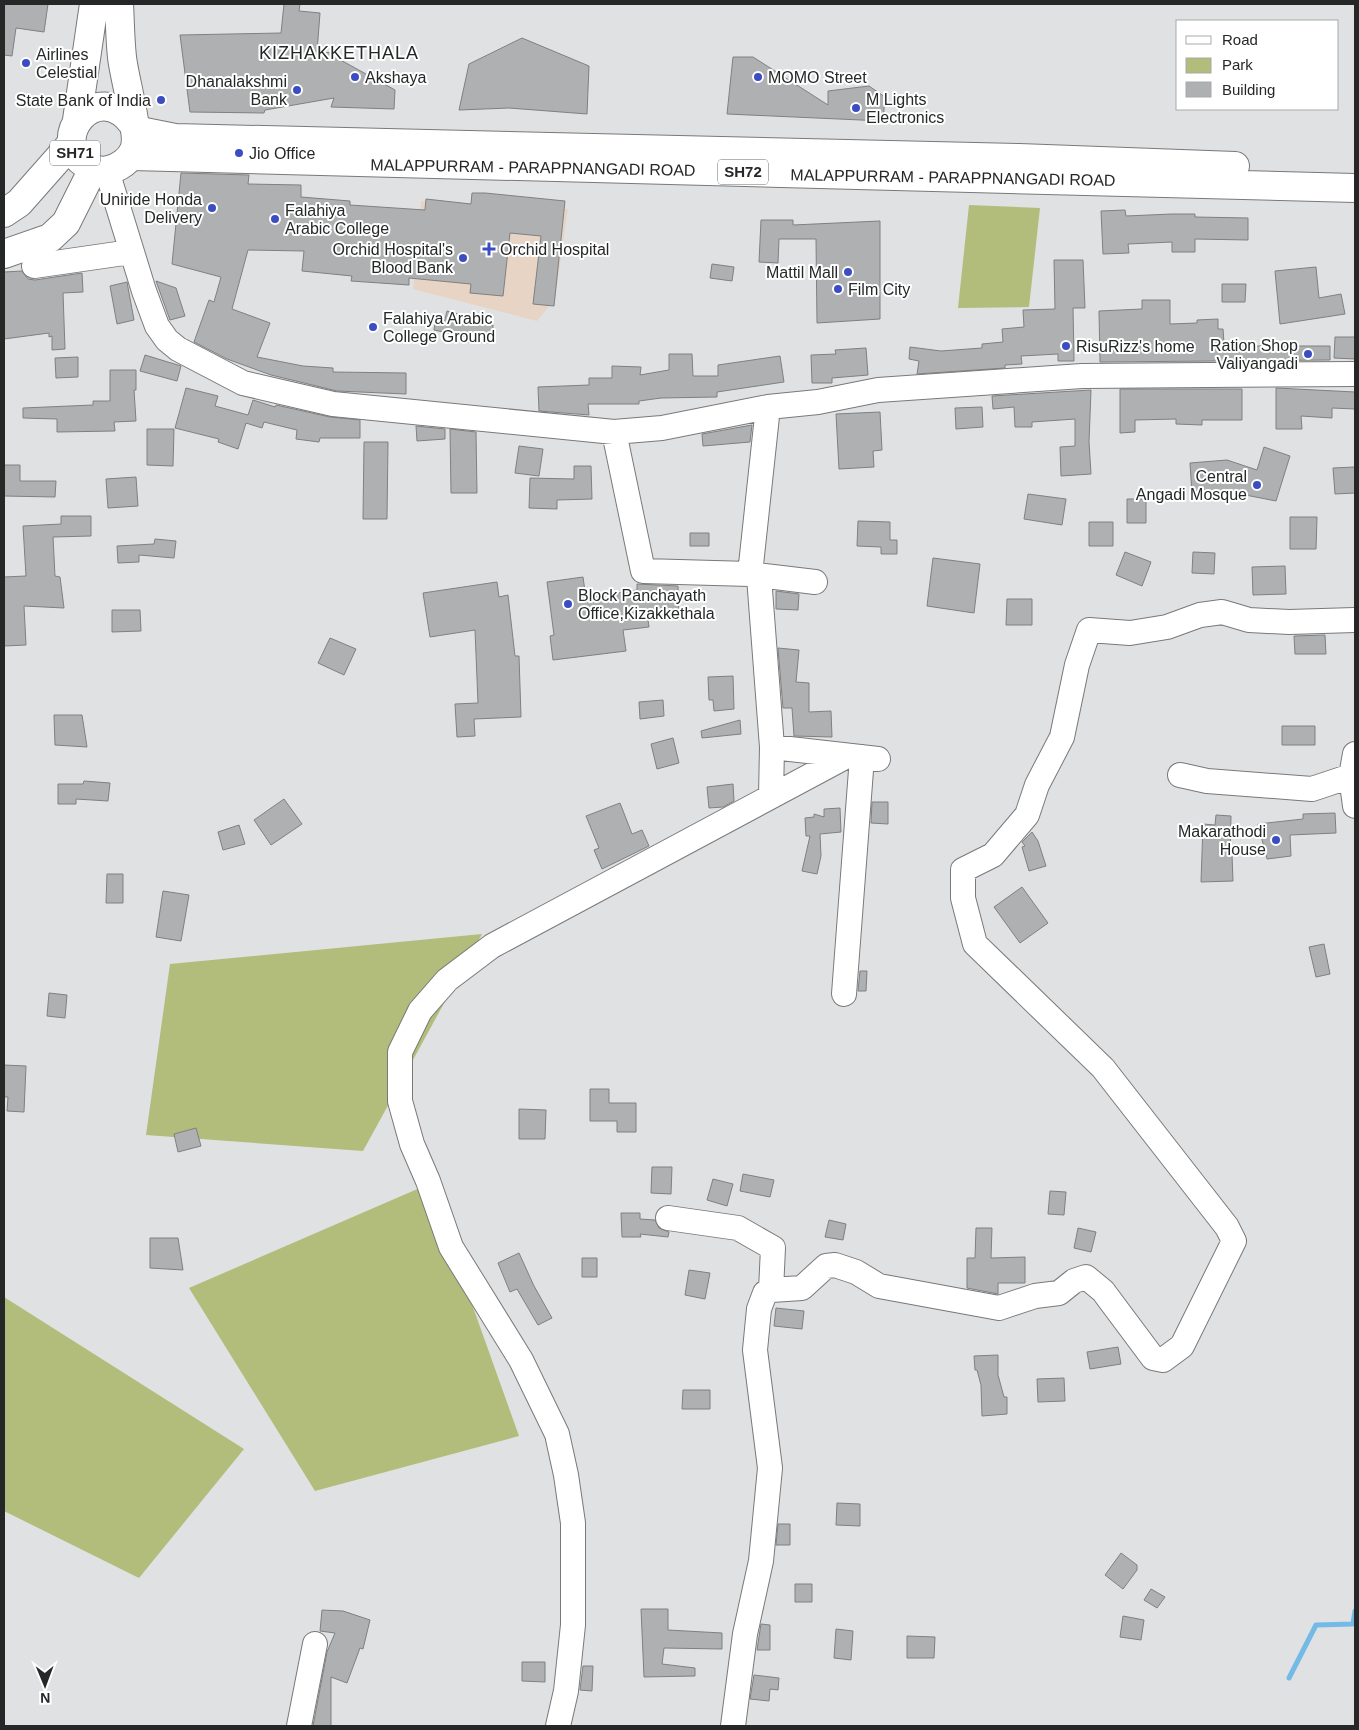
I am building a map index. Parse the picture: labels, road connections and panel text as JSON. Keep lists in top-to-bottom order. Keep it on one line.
{"streets":{"main road":["SH71","MALAPPURRAM - PARAPPNANGADI ROAD","SH72"]},"crossings":[["SH71","MALAPPURRAM - PARAPPNANGADI ROAD"]],"districts":["KIZHAKKETHALA"],"places":{"other":["Airlines Celestial","Akshaya","MOMO Street","Dhanalakshmi Bank","State Bank of India","M Lights Electronics","Jio Office","Uniride Honda Delivery","Falahiya Arabic College","Orchid Hospital's Blood Bank","Mattil Mall","Film City","Falahiya Arabic College Ground","RisuRizz's home","Ration Shop Valiyangadi","Central Angadi Mosque","Block Panchayath Office,Kizakkethala","Makarathodi House"],"health":["Orchid Hospital"]},"legend":["Road","Park","Building"],"north":"bottom"}
